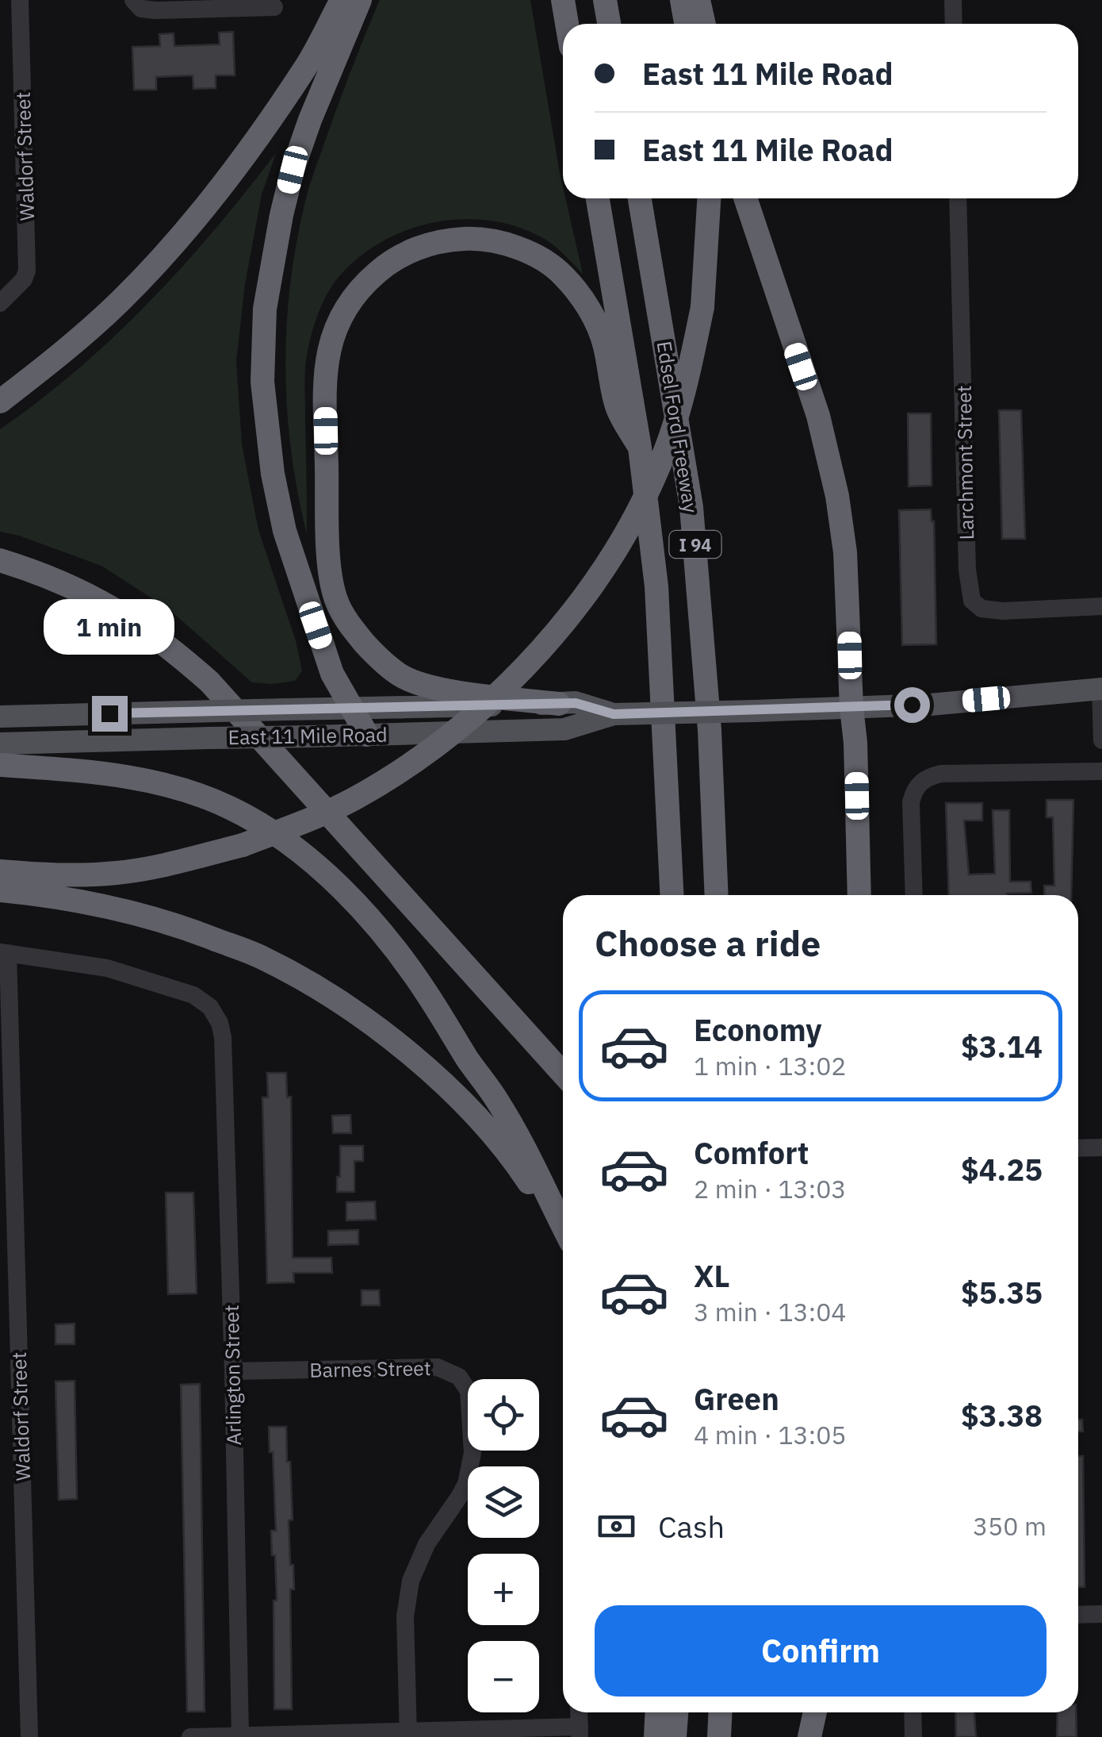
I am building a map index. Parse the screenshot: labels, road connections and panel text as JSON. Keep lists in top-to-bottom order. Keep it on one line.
{"streets":{"highway":["Edsel Ford Freeway","I 94"],"main road":["East 11 Mile Road"],"street":["Waldorf Street","Larchmont Street","Barnes Street","Arlington Street"]},"crossings":[["Waldorf Street","Arlington Street"],["Barnes Street","Arlington Street"]],"page":{"banner":["East 11 Mile Road","East 11 Mile Road"],"bubble":"1 min","heading":"Choose a ride","list":[{"name":"Economy","note":"1 min · 13:02","value":"$3.14"},{"name":"Comfort","note":"2 min · 13:03","value":"$4.25"},{"name":"XL","note":"3 min · 13:04","value":"$5.35"},{"name":"Green","note":"4 min · 13:05","value":"$3.38"}],"map_buttons":["+","−"],"pay":["Cash","350 m"],"buttons":"Confirm"}}
